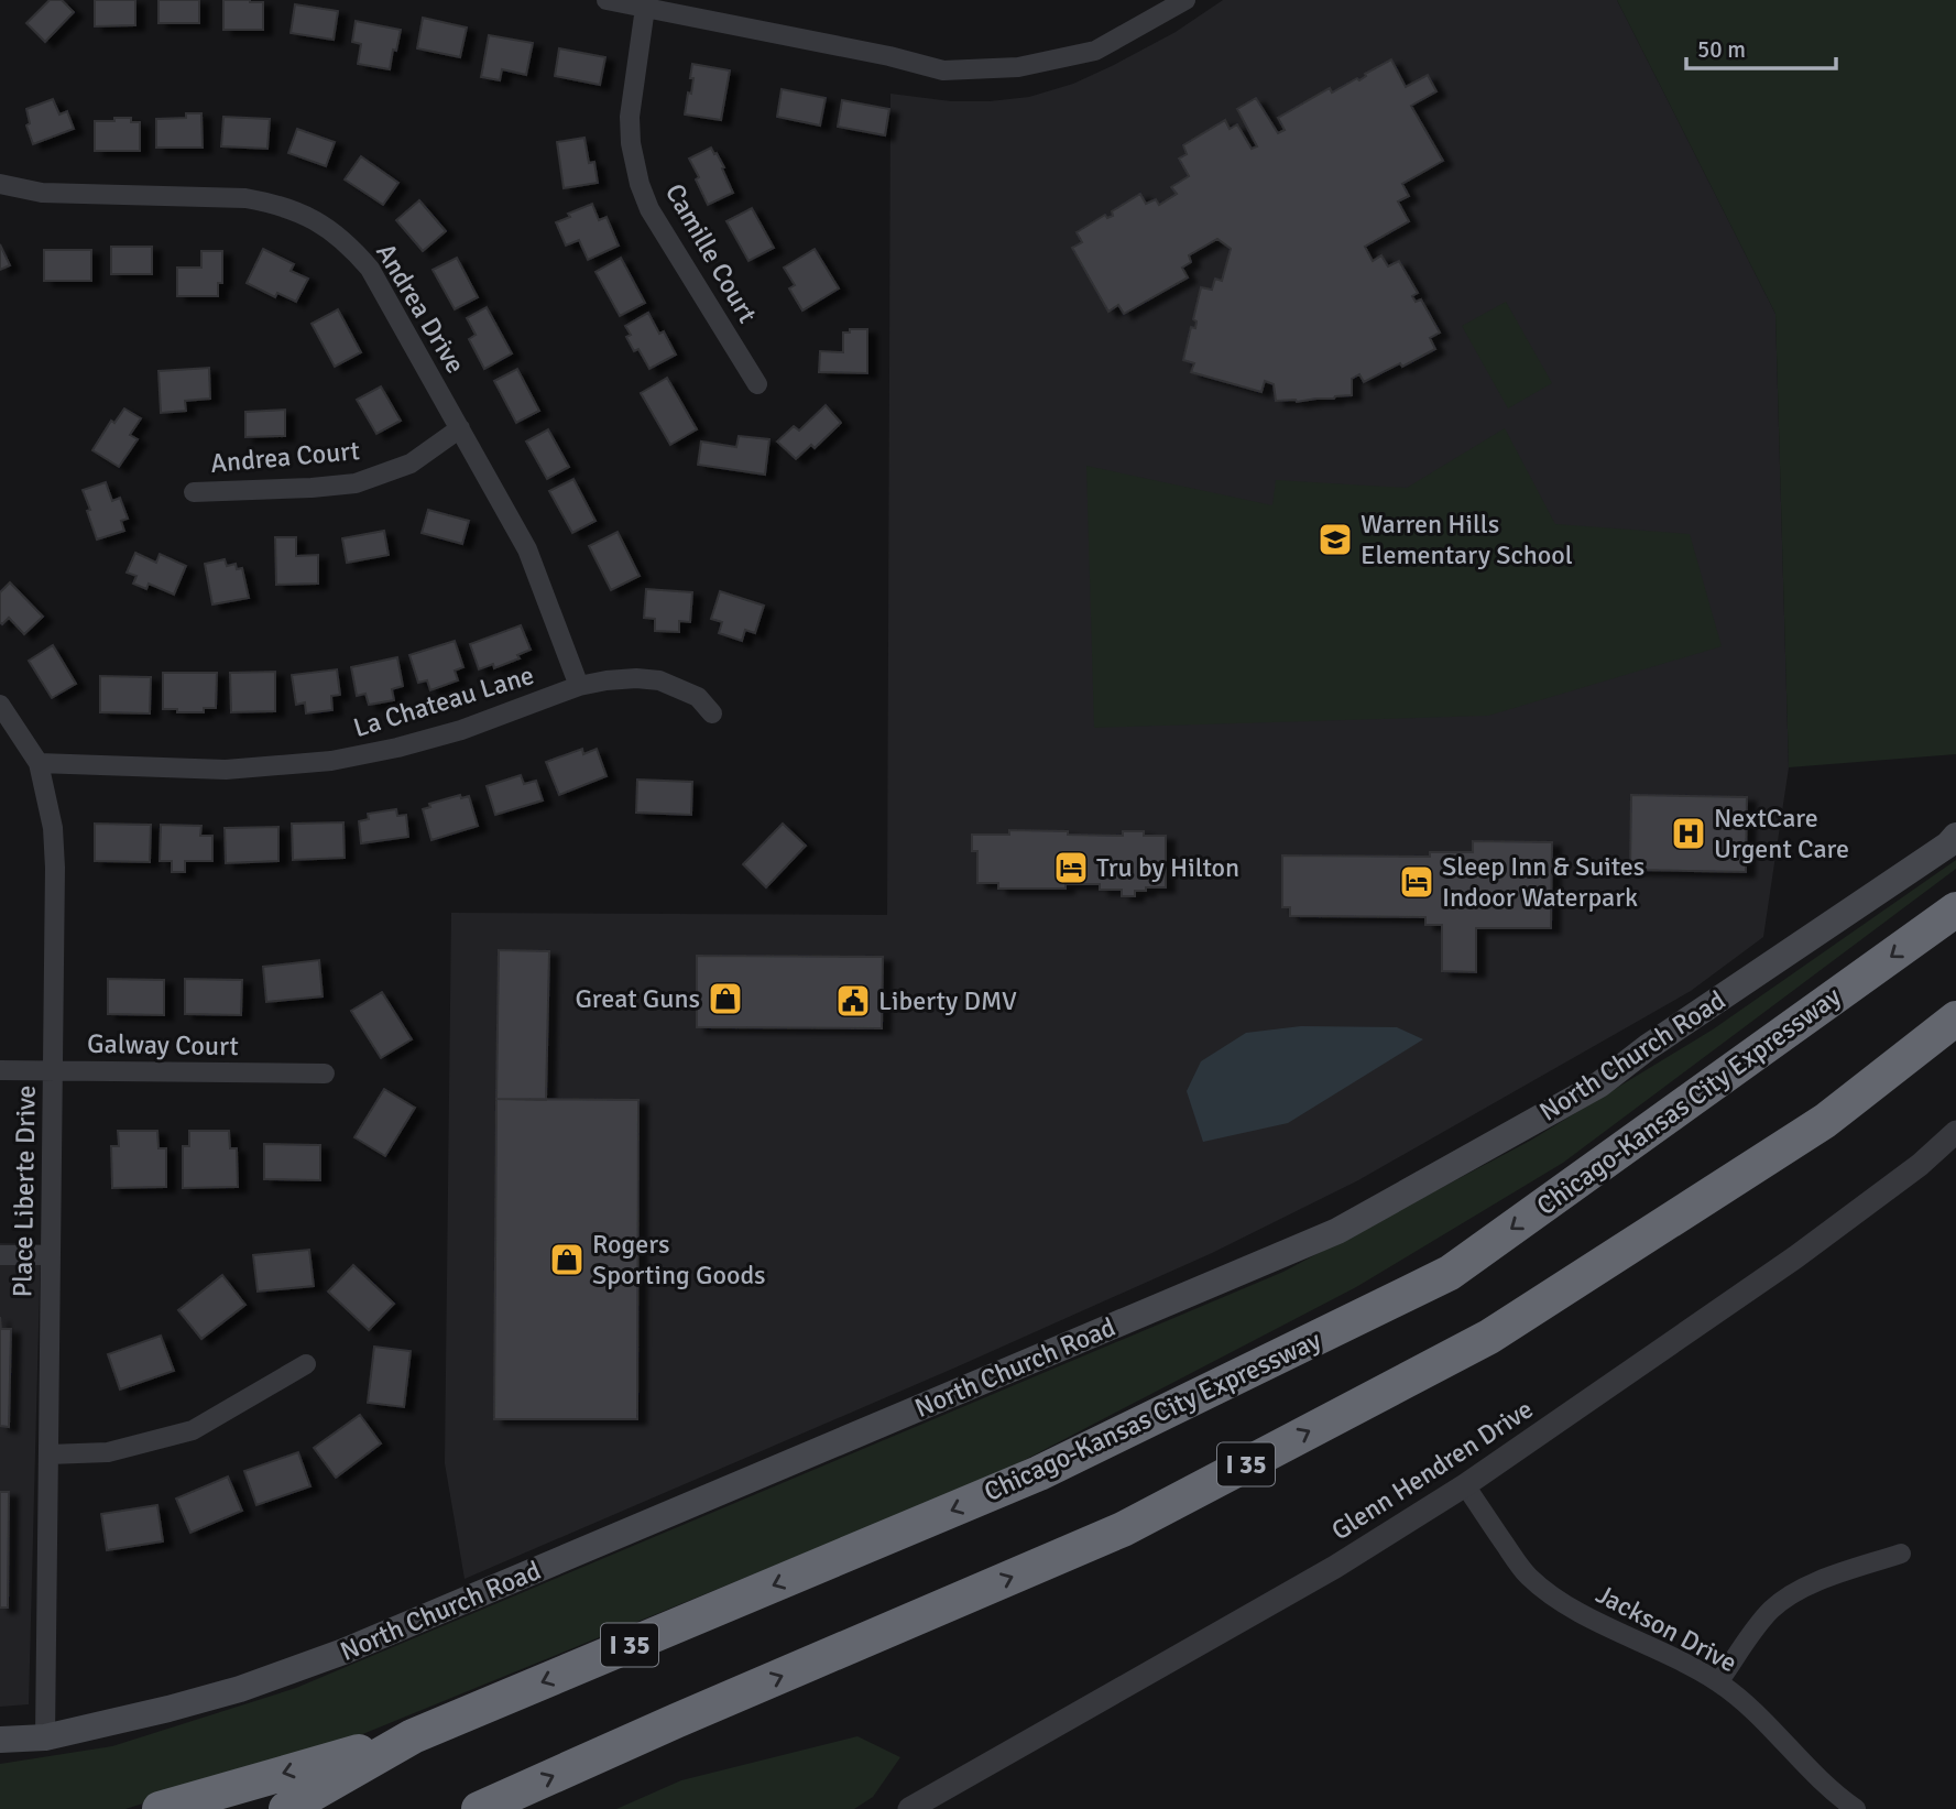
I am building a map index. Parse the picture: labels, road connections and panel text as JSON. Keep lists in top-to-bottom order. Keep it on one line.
{"streets":{"highway":["Chicago-Kansas City Expressway","I 35"],"main road":["North Church Road"],"street":["Camille Court","Andrea Drive","Andrea Court","La Chateau Lane","Galway Court","Place Liberte Drive","Glenn Hendren Drive","Jackson Drive"]},"crossings":[["Andrea Drive","Andrea Court"],["Andrea Drive","La Chateau Lane"],["La Chateau Lane","Place Liberte Drive"],["Galway Court","Place Liberte Drive"],["North Church Road","Place Liberte Drive"],["Glenn Hendren Drive","Jackson Drive"]],"places":{"school or university":["Warren Hills Elementary School"],"hospital":["NextCare Urgent Care"],"hotel":["Tru by Hilton","Sleep Inn & Suites Indoor Waterpark"],"shop":["Great Guns","Rogers Sporting Goods"],"public building":["Liberty DMV"]},"scale_bar":"50 m"}
